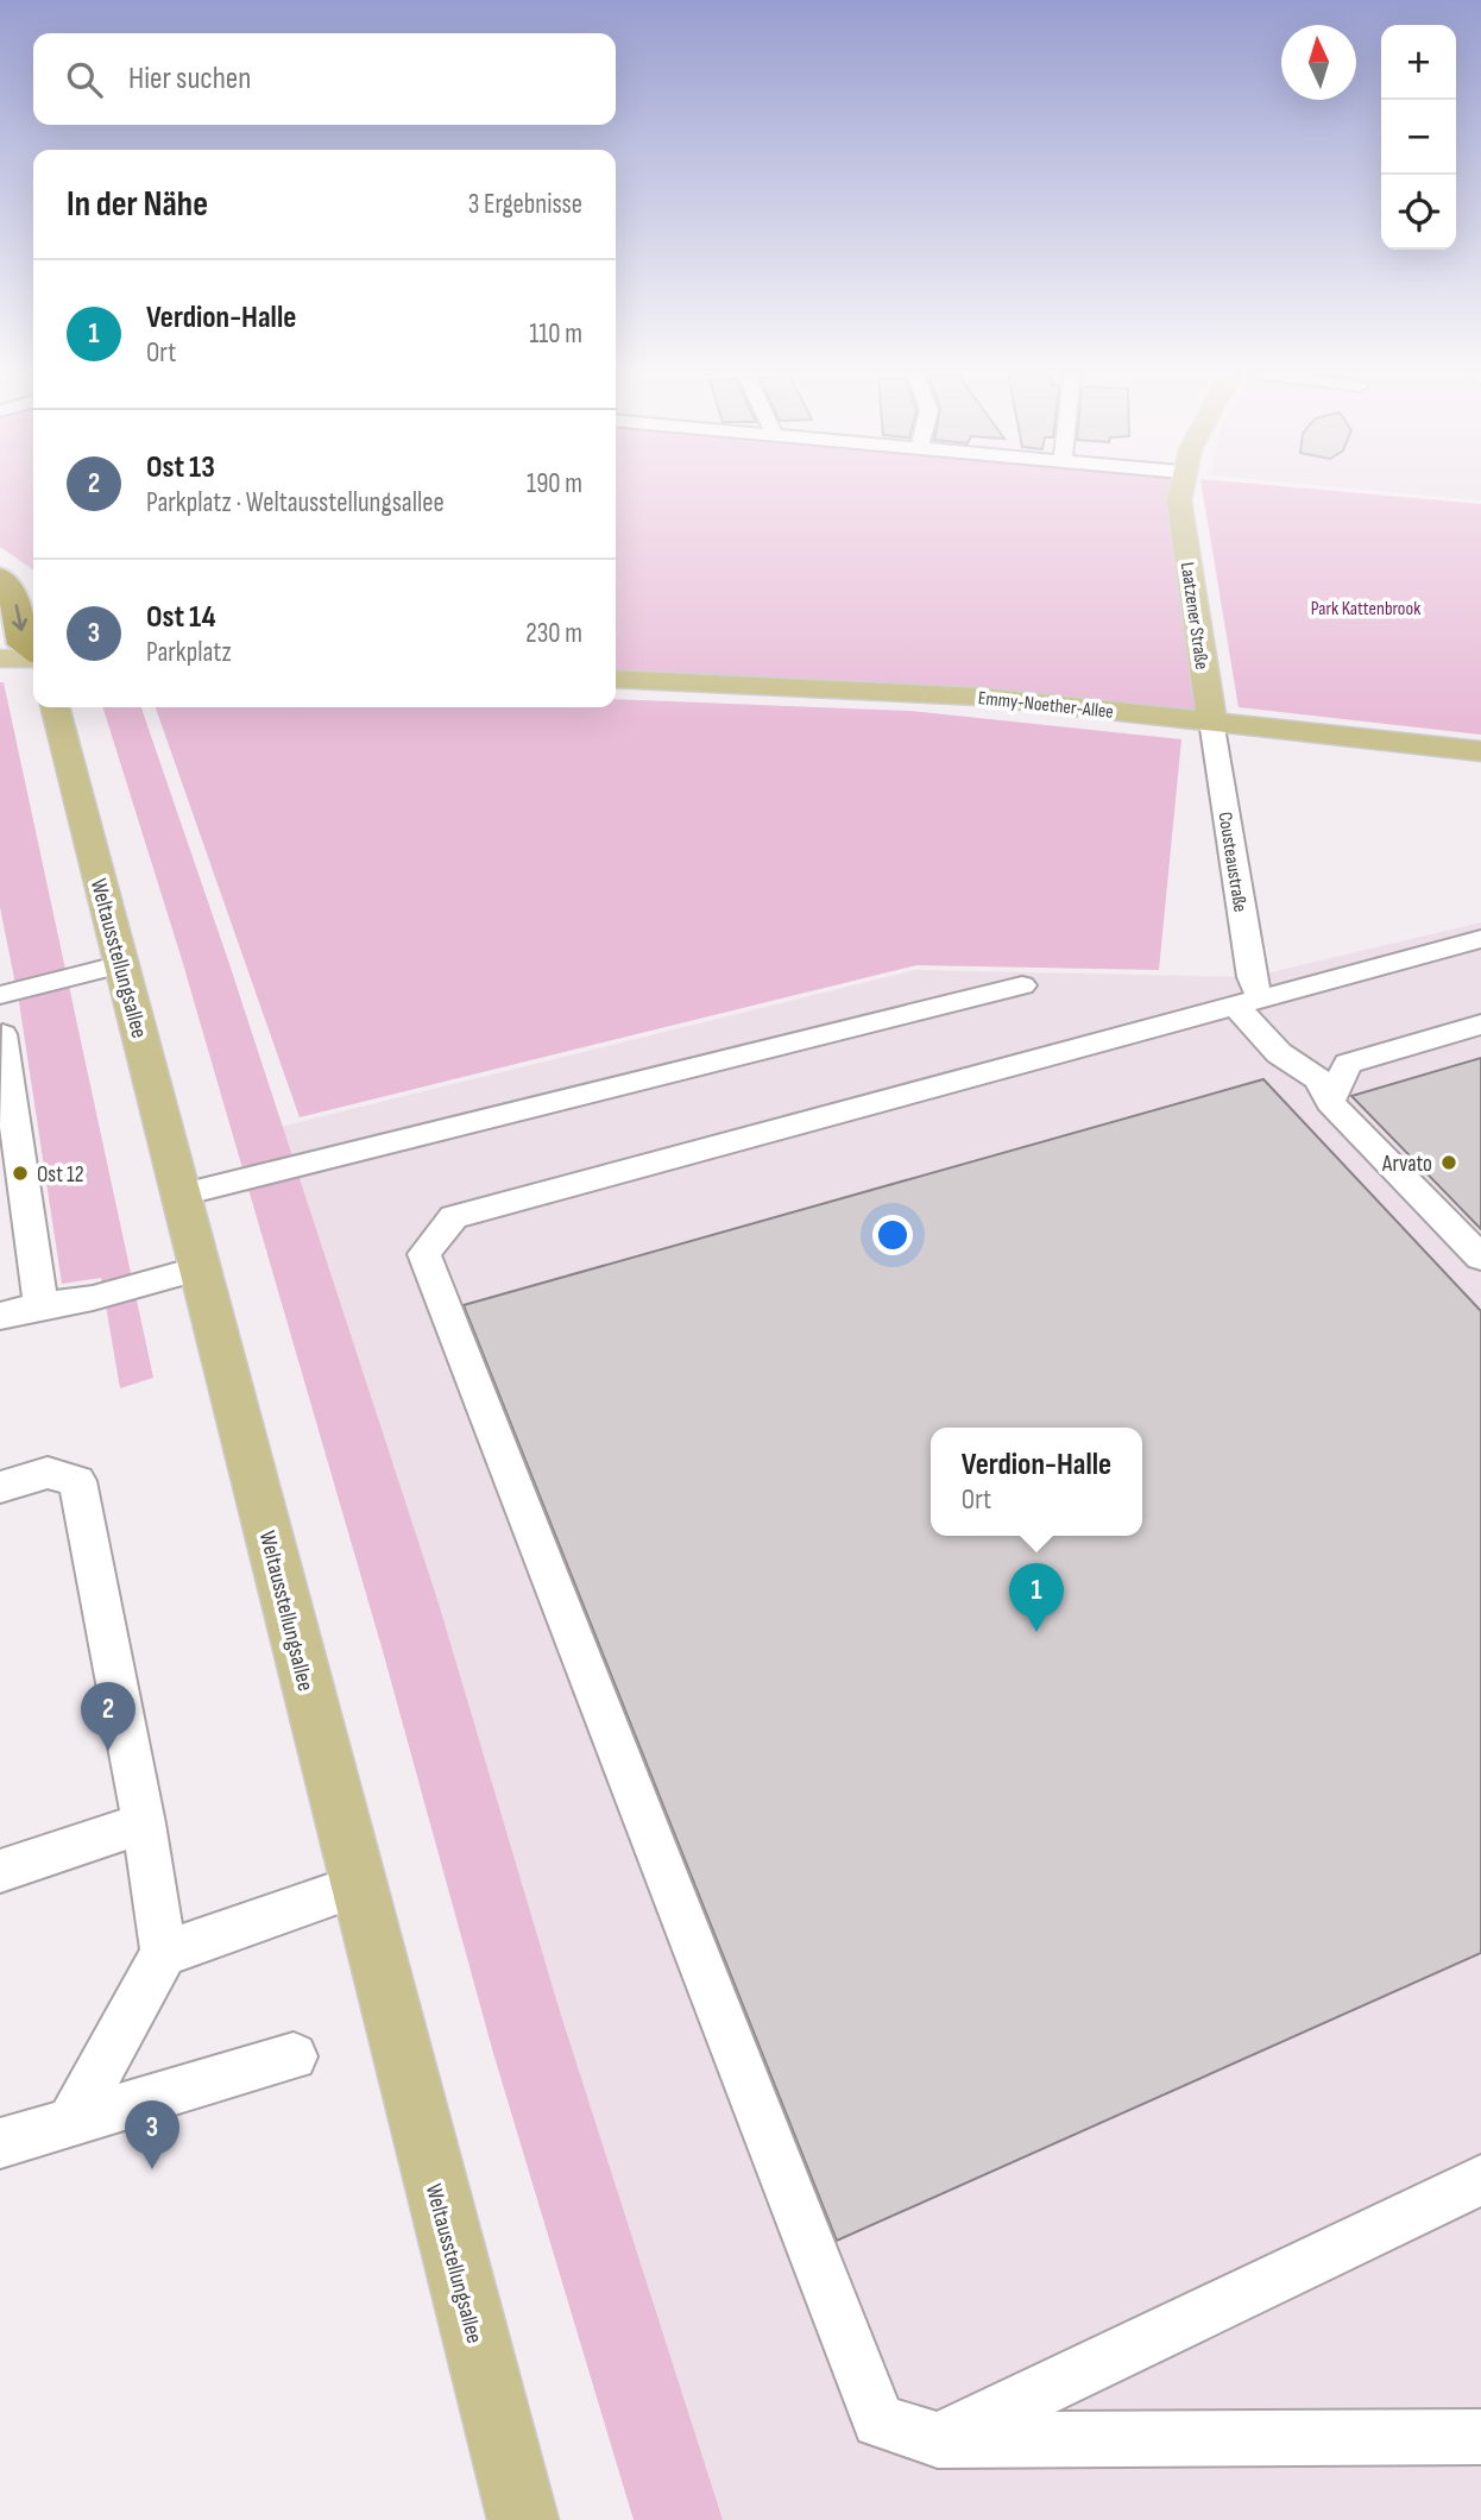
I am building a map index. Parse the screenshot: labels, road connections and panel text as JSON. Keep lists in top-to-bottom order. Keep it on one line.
{"streets":{"main road":["Laatzener Straße","Emmy-Noether-Allee","Weltausstellungsallee"],"street":["Cousteaustraße"]},"crossings":[["Laatzener Straße","Emmy-Noether-Allee"],["Laatzener Straße","Cousteaustraße"],["Emmy-Noether-Allee","Cousteaustraße"]],"parks":["Park Kattenbrook"],"places":["Arvato","Ost 12"],"north":"top","page":{"map_buttons":["+","−"],"search":"Hier suchen","heading":["In der Nähe","3 Ergebnisse"],"list":[{"mark":"1","name":"Verdion-Halle","note":"Ort","value":"110 m"},{"mark":"2","name":"Ost 13","note":"Parkplatz · Weltausstellungsallee","value":"190 m"},{"mark":"3","name":"Ost 14","note":"Parkplatz","value":"230 m"}],"popup":["Verdion-Halle","Ort"],"pins":["1","2","3"]}}
